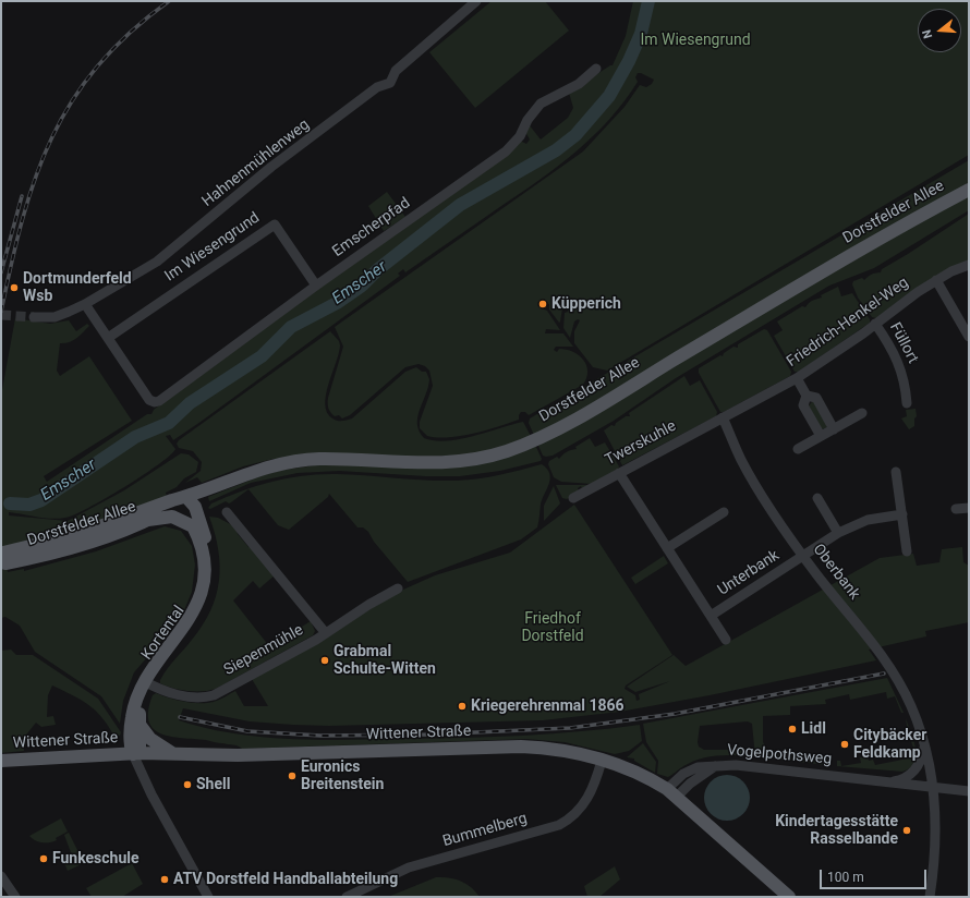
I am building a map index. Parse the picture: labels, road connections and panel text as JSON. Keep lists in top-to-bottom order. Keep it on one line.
{"streets":{"main road":["Dorstfelder Allee","Kortental","Wittener Straße"],"street":["Hahnenmühlenweg","Emscherpfad","Im Wiesengrund","Friedrich-Henkel-Weg","Füllort","Twerskuhle","Oberbank","Unterbank","Siepenmühle","Vogelpothsweg","Bummelberg"]},"crossings":[["Dorstfelder Allee","Kortental"],["Emscherpfad","Im Wiesengrund"],["Friedrich-Henkel-Weg","Füllort"],["Friedrich-Henkel-Weg","Twerskuhle"],["Friedrich-Henkel-Weg","Oberbank"],["Twerskuhle","Oberbank"],["Twerskuhle","Unterbank"],["Oberbank","Unterbank"],["Oberbank","Vogelpothsweg"],["Kortental","Siepenmühle"],["Kortental","Wittener Straße"],["Wittener Straße","Vogelpothsweg"],["Wittener Straße","Bummelberg"]],"water":["Emscher"],"parks":["Im Wiesengrund","Friedhof Dorstfeld"],"places":["Dortmunderfeld Wsb","Küpperich","Grabmal Schulte-Witten","Kriegerehrenmal 1866","Lidl","Citybäcker Feldkamp","Euronics Breitenstein","Shell","Kindertagesstätte Rasselbande","Funkeschule","ATV Dorstfeld Handballabteilung"],"scale_bar":"100 m","north":"left"}
